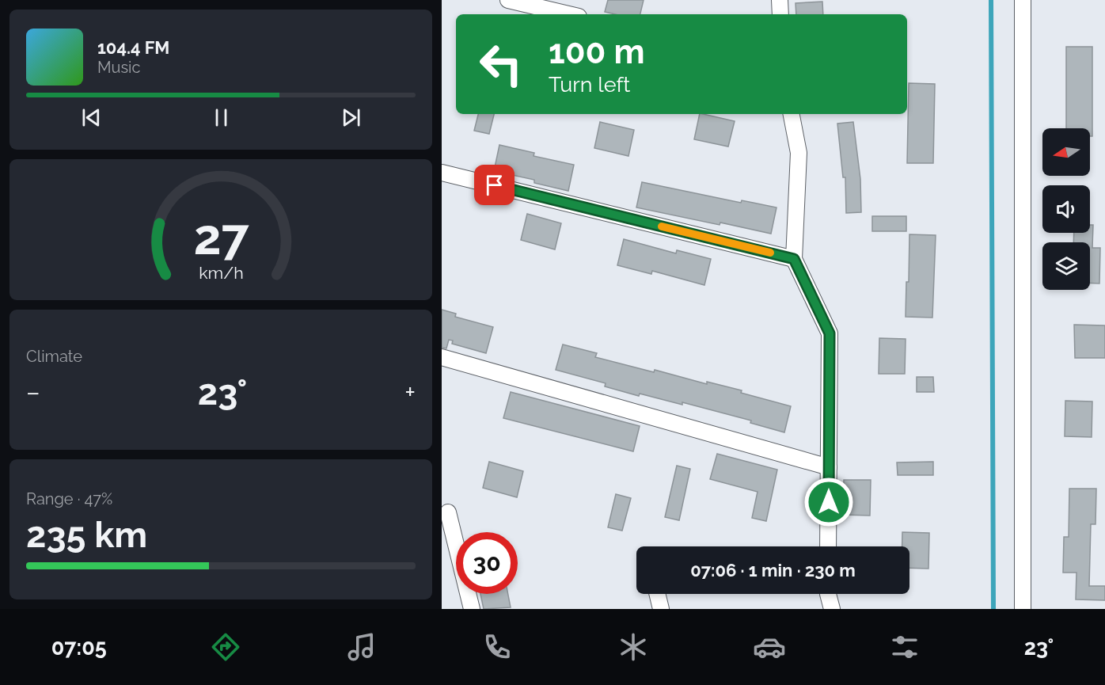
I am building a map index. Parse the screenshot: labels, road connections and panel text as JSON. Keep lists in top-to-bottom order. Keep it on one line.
{"north":"left","page":{"turn":["100 m","Turn left"],"song":["104.4 FM","Music"],"tile":["Climate",["Range · 47%","235 km"]],"heat":["−","23°","+"],"limit":"30","trip":"07:06 · 1 min · 230 m","tabs":["07:05","23°"],"gauge":["27","km/h"]}}
